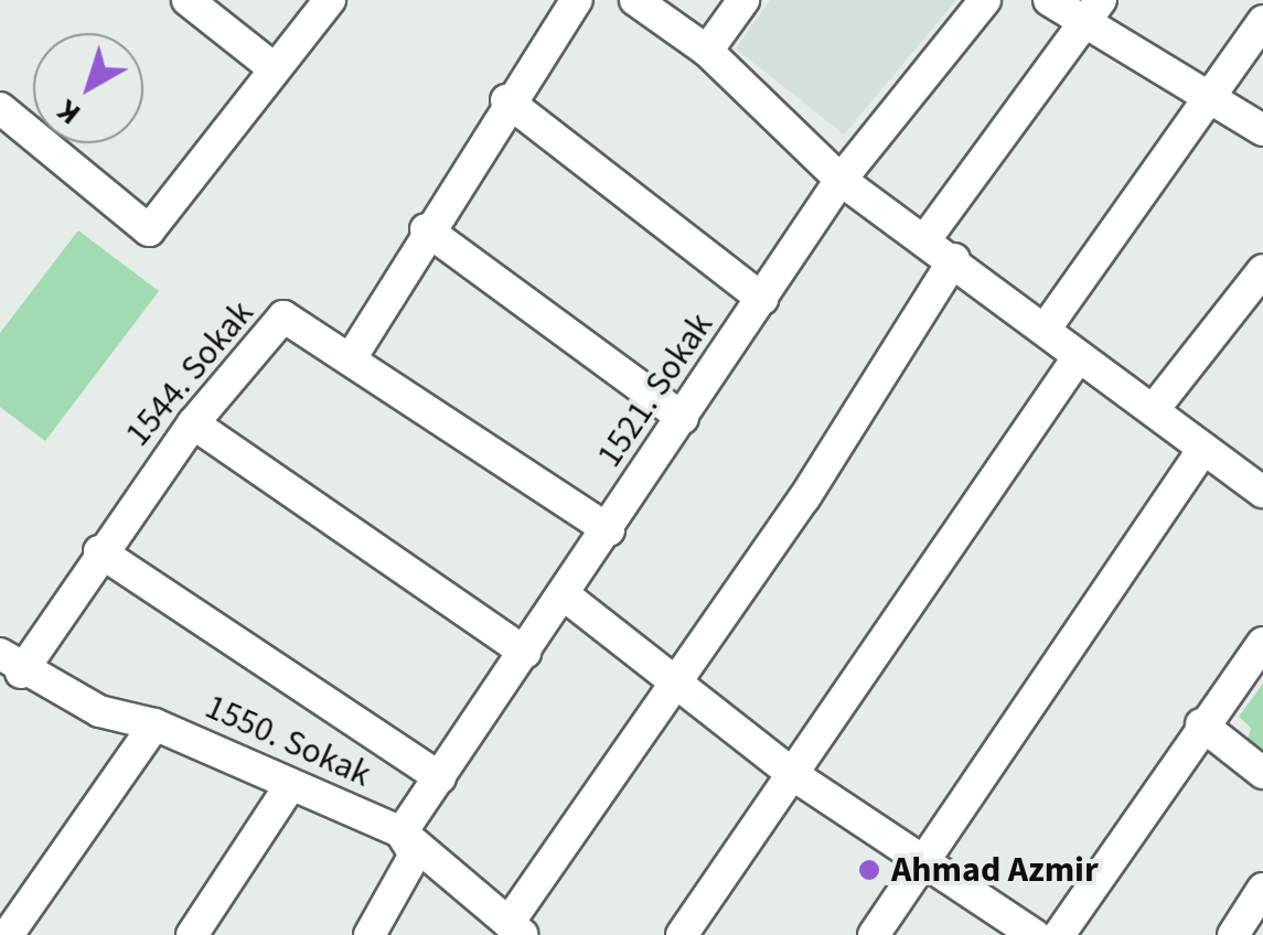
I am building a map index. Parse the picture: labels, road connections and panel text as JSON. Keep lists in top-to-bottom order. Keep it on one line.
{"streets":{"street":["1544. Sokak","1521. Sokak","1550. Sokak"]},"crossings":[["1544. Sokak","1550. Sokak"],["1521. Sokak","1550. Sokak"]],"places":["Ahmad Azmir"],"north":"bottom left"}
